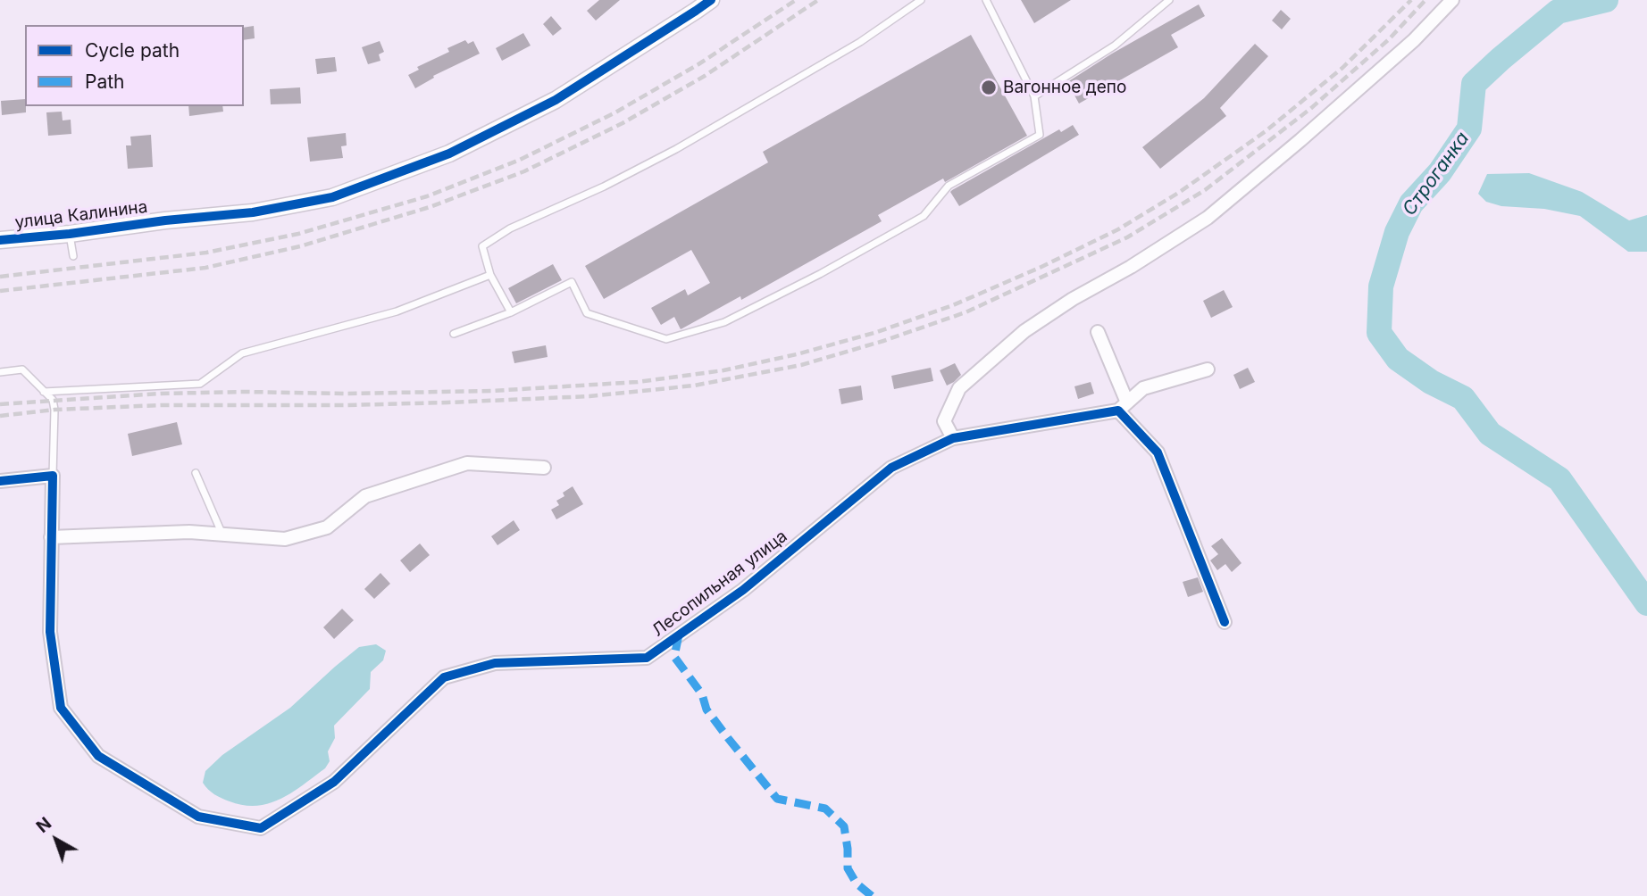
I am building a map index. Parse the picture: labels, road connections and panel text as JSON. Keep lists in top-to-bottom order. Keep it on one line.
{"streets":{"street":["улица Калинина","Лесопильная улица"]},"water":["Строганка"],"places":["Вагонное депо"],"legend":["Cycle path","Path"],"north":"top left"}
